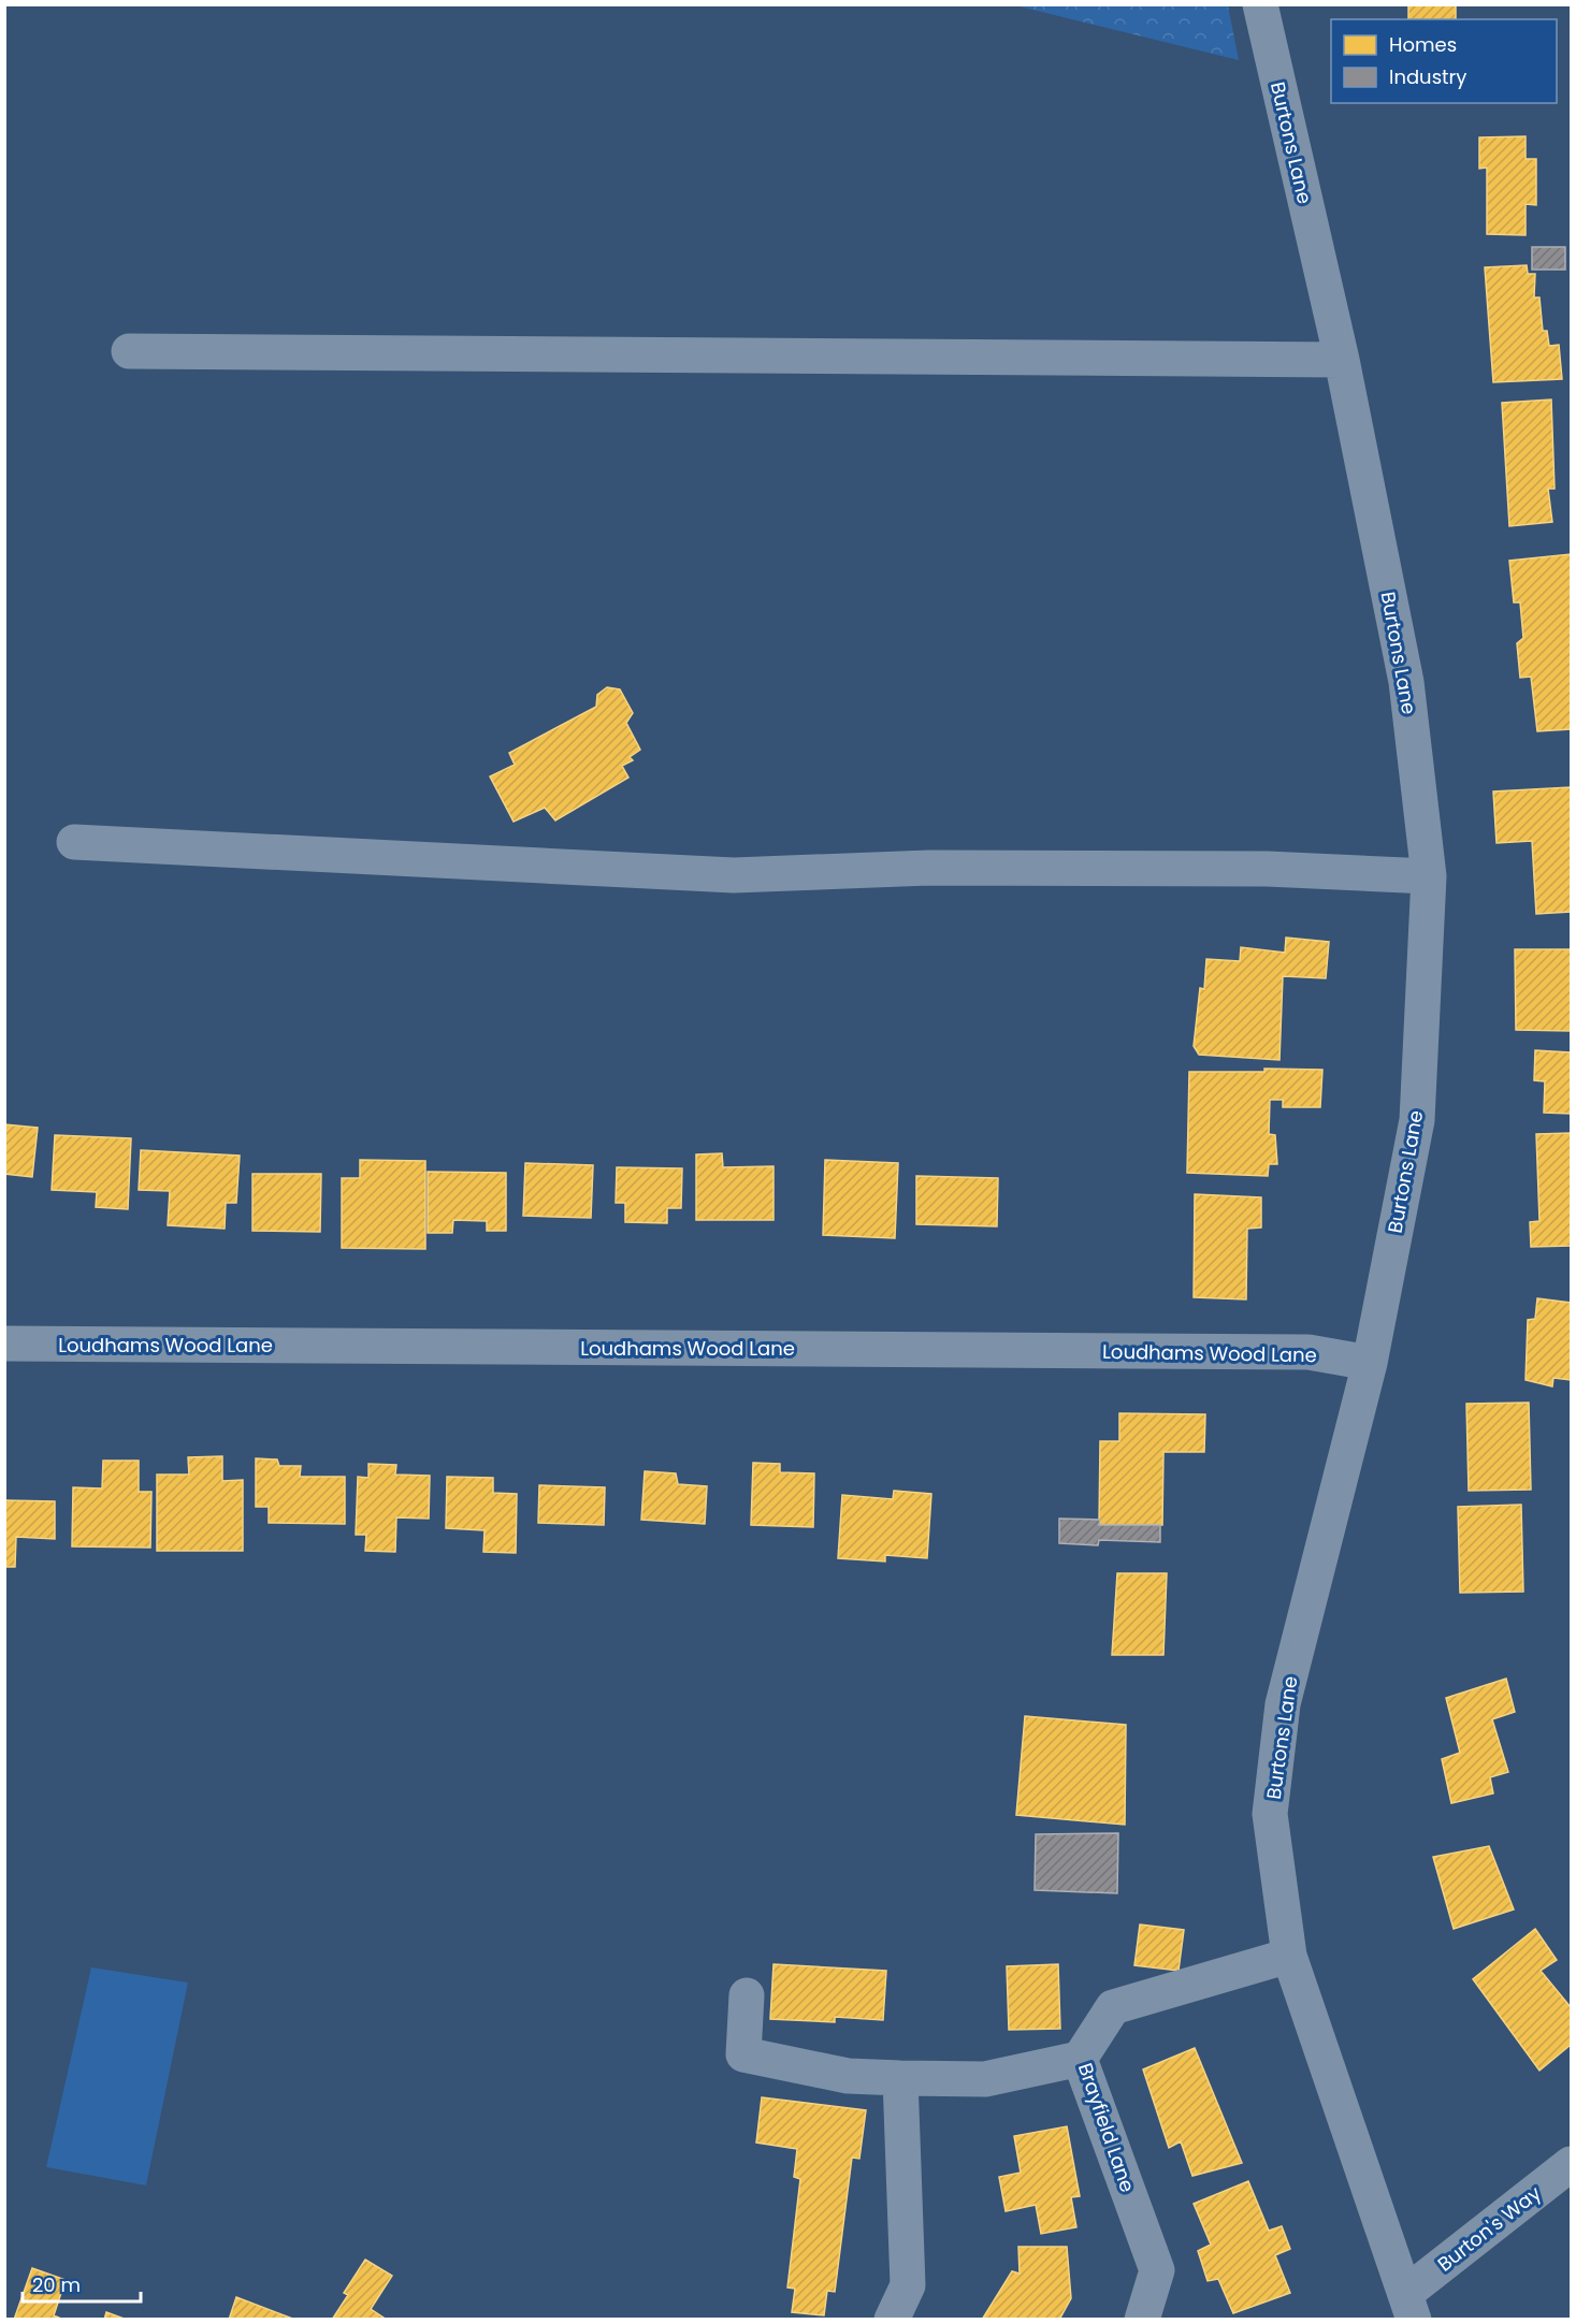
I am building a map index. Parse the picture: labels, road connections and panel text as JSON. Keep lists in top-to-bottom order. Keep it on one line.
{"streets":{"street":["Burtons Lane","Loudhams Wood Lane","Brayfield Lane","Burton's Way"]},"crossings":[["Burtons Lane","Loudhams Wood Lane"],["Burtons Lane","Brayfield Lane"],["Burtons Lane","Burton's Way"]],"legend":["Homes","Industry"],"scale_bar":"20 m"}
